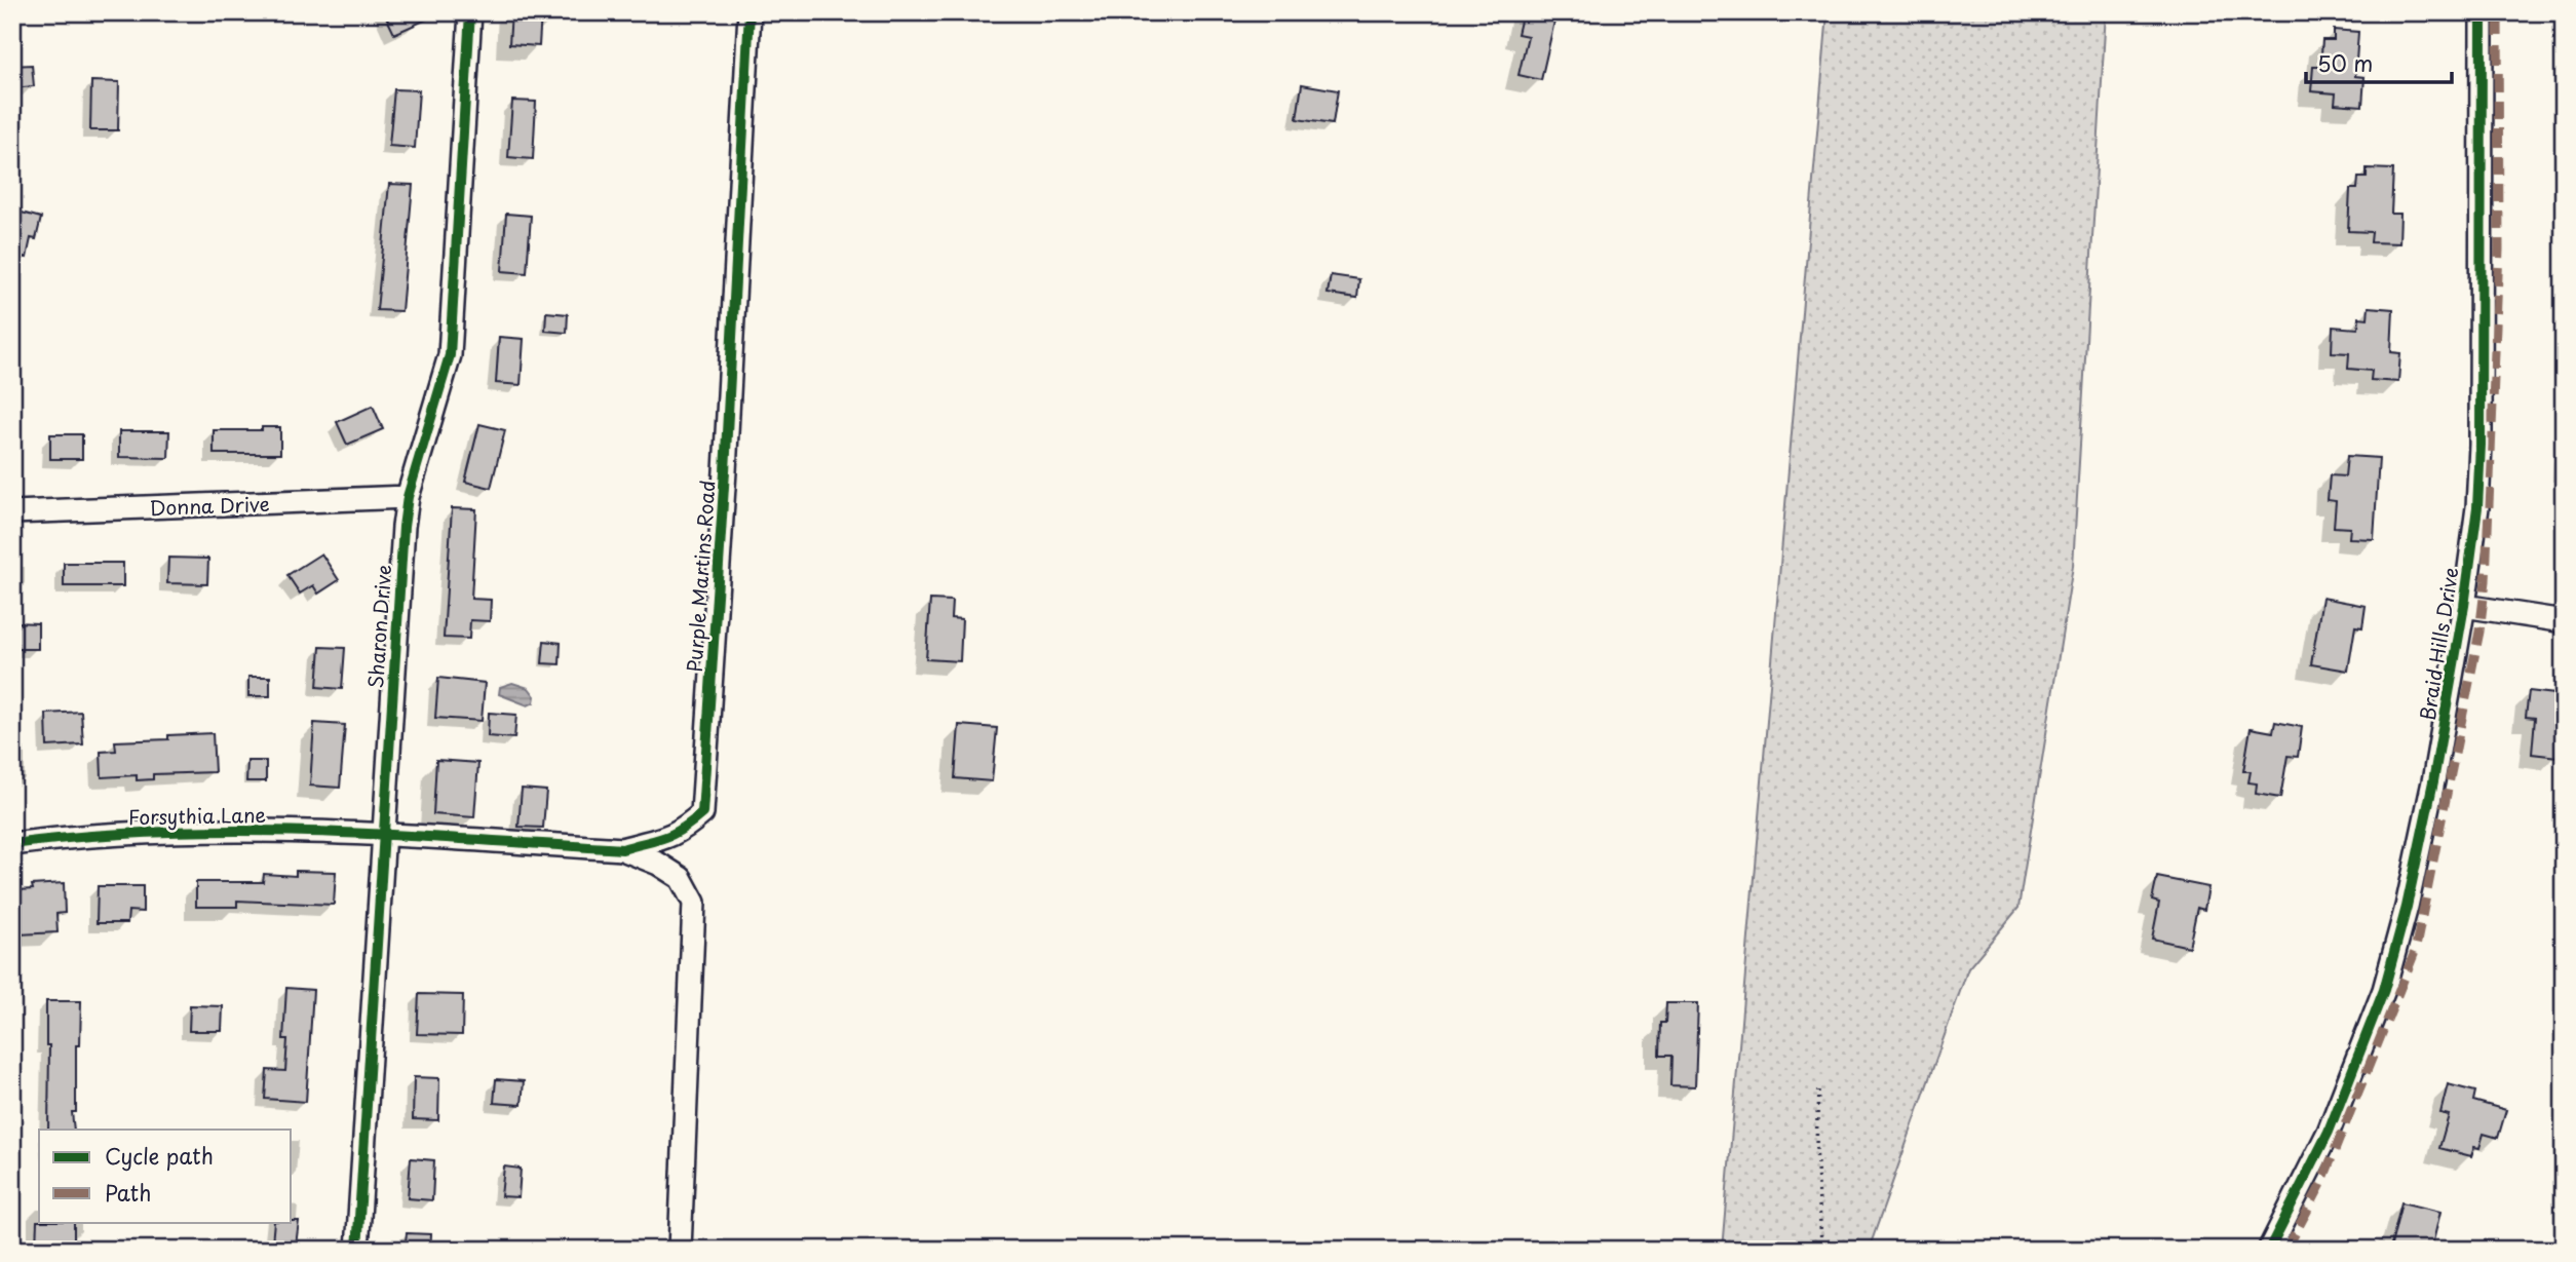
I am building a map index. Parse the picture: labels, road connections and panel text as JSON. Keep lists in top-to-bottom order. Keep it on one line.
{"streets":{"street":["Donna Drive","Purple Martins Road","Sharon Drive","Braid Hills Drive","Forsythia Lane"]},"crossings":[["Donna Drive","Sharon Drive"],["Purple Martins Road","Sharon Drive"],["Purple Martins Road","Forsythia Lane"],["Sharon Drive","Forsythia Lane"]],"legend":["Cycle path","Path"],"scale_bar":"50 m"}
